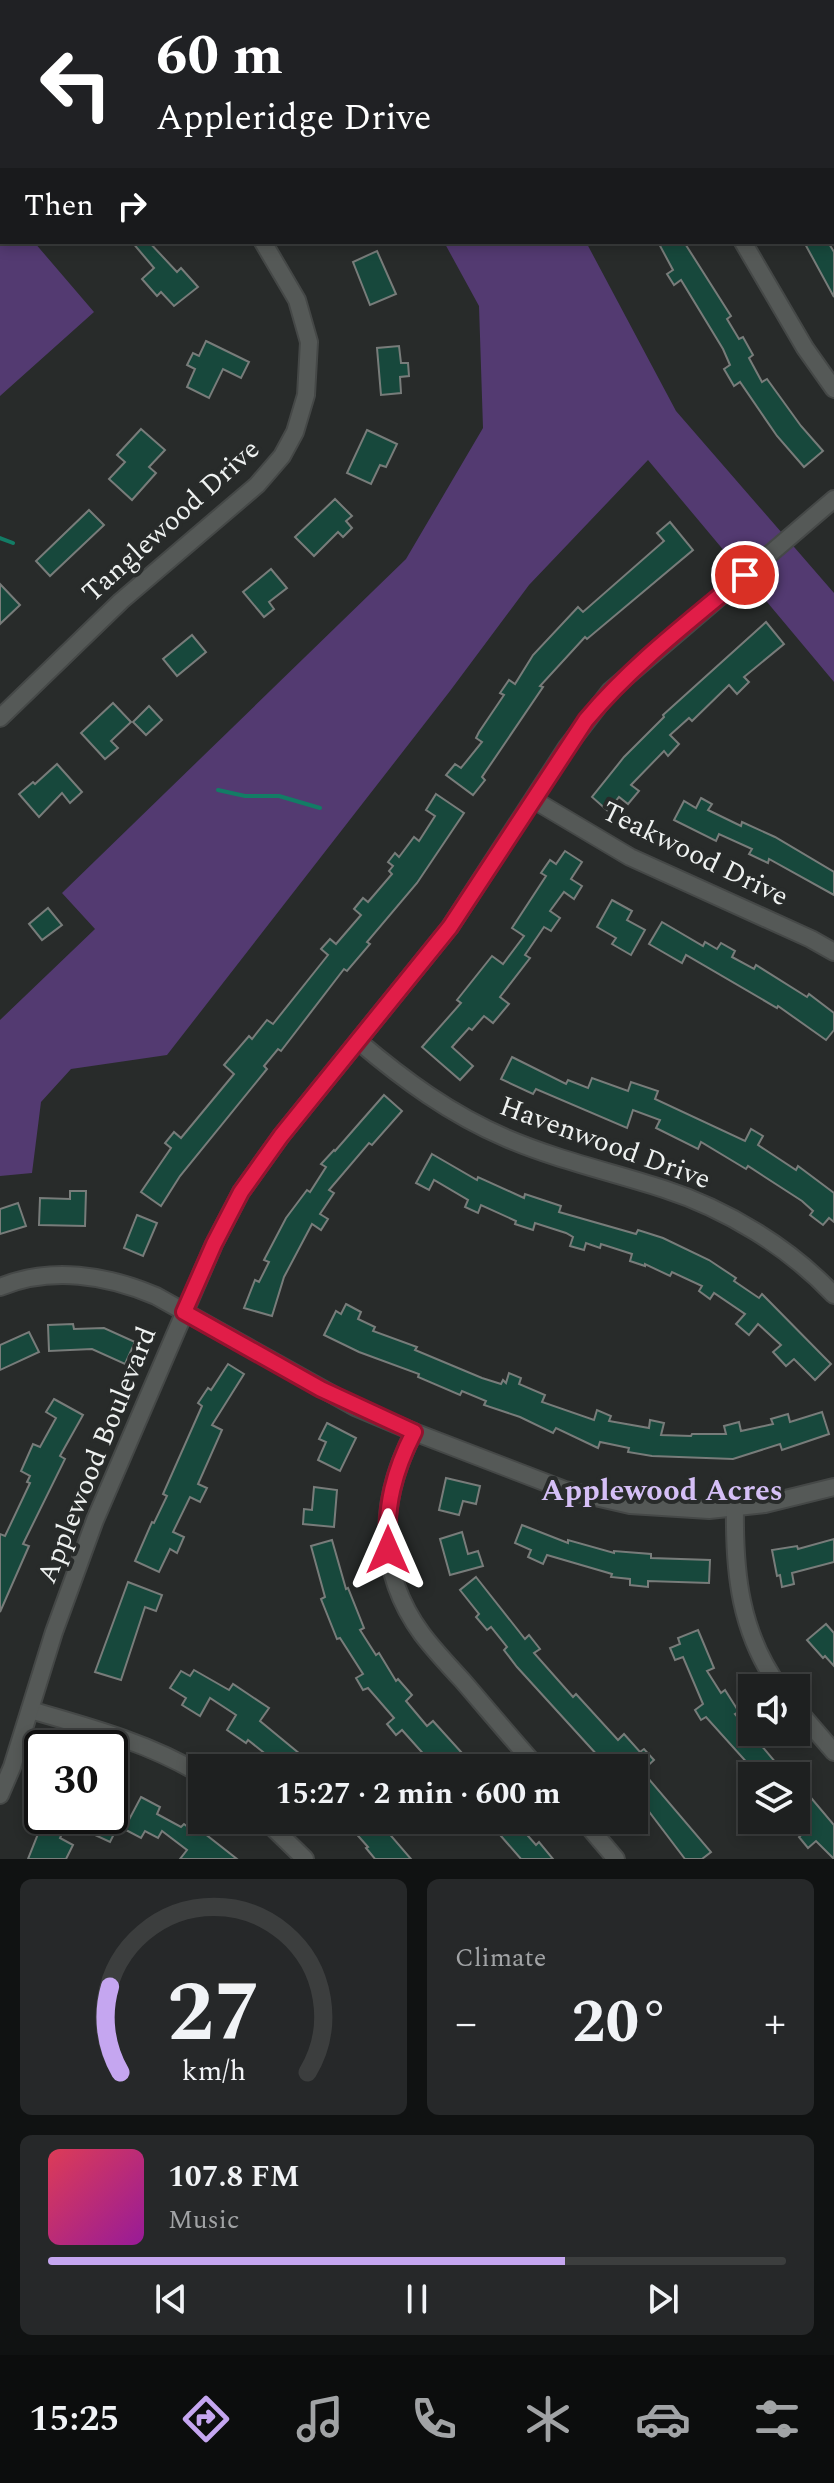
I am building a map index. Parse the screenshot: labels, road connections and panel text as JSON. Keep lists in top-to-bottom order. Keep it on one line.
{"streets":{"street":["Tanglewood Drive","Teakwood Drive","Havenwood Drive","Applewood Boulevard"]},"crossings":[["Teakwood Drive","Applewood Boulevard"],["Havenwood Drive","Applewood Boulevard"]],"districts":["Applewood Acres"],"page":{"turn":["60 m","Appleridge Drive"],"then":"Then","limit":"30","trip":"15:27 · 2 min · 600 m","tile":"Climate","heat":["−","20°","+"],"song":["107.8 FM","Music"],"tabs":"15:25","gauge":["27","km/h"]}}
